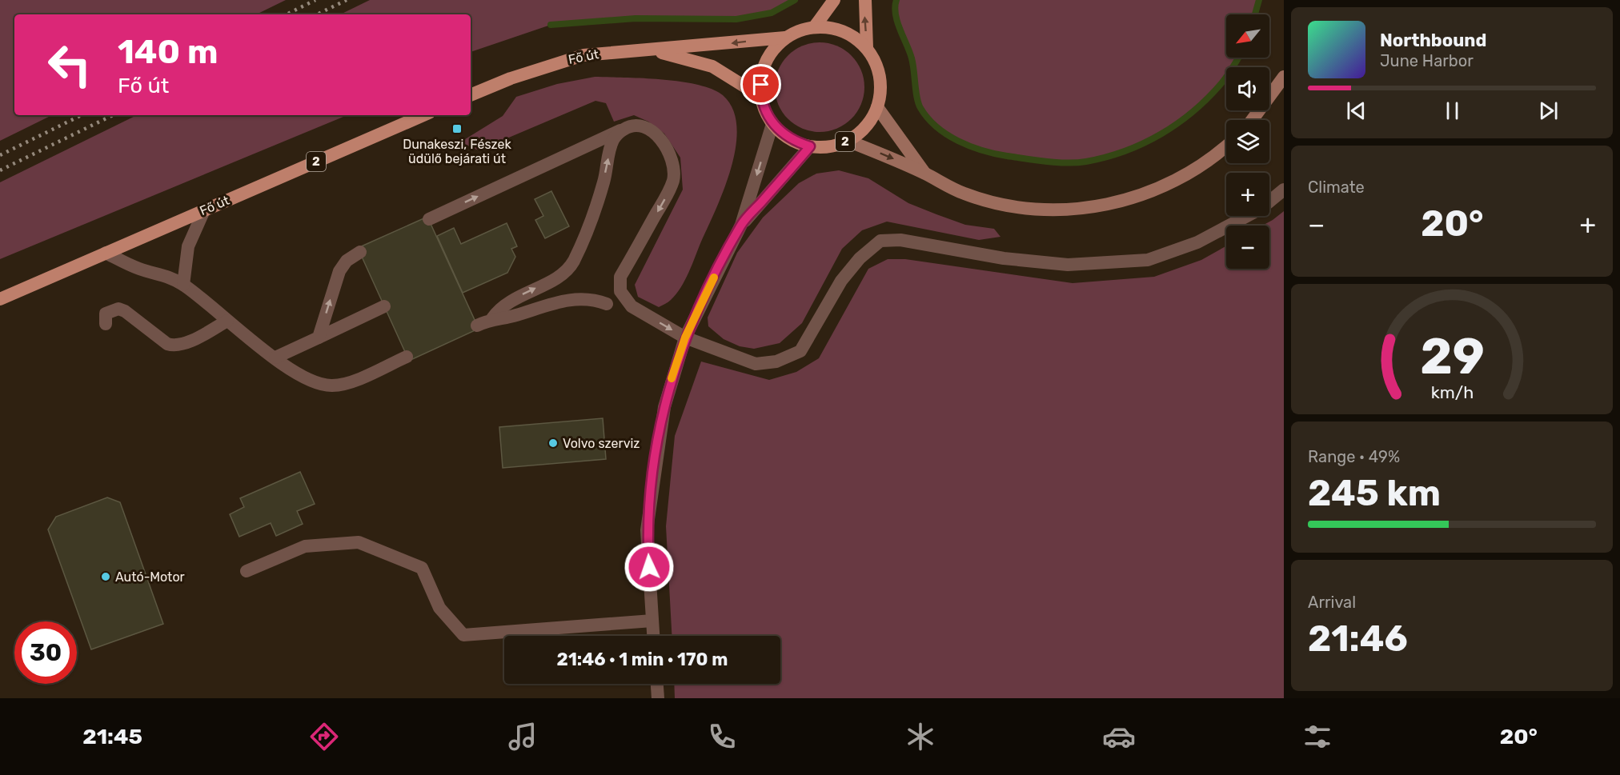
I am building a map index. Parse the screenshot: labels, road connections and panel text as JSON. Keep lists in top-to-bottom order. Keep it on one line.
{"streets":{"main road":["Fő út","2"]},"places":{"transit":["Dunakeszi, Fészek üdülő bejárati út"],"other":["Volvo szerviz","Autó-Motor"]},"north":"bottom left","page":{"map_buttons":["+","−"],"turn":["140 m","Fő út"],"song":["Northbound","June Harbor"],"tile":["Climate",["Range · 49%","245 km"],["Arrival","21:46"]],"heat":["−","20°","+"],"limit":"30","trip":"21:46 · 1 min · 170 m","tabs":["21:45","20°"],"gauge":["29","km/h"]}}
